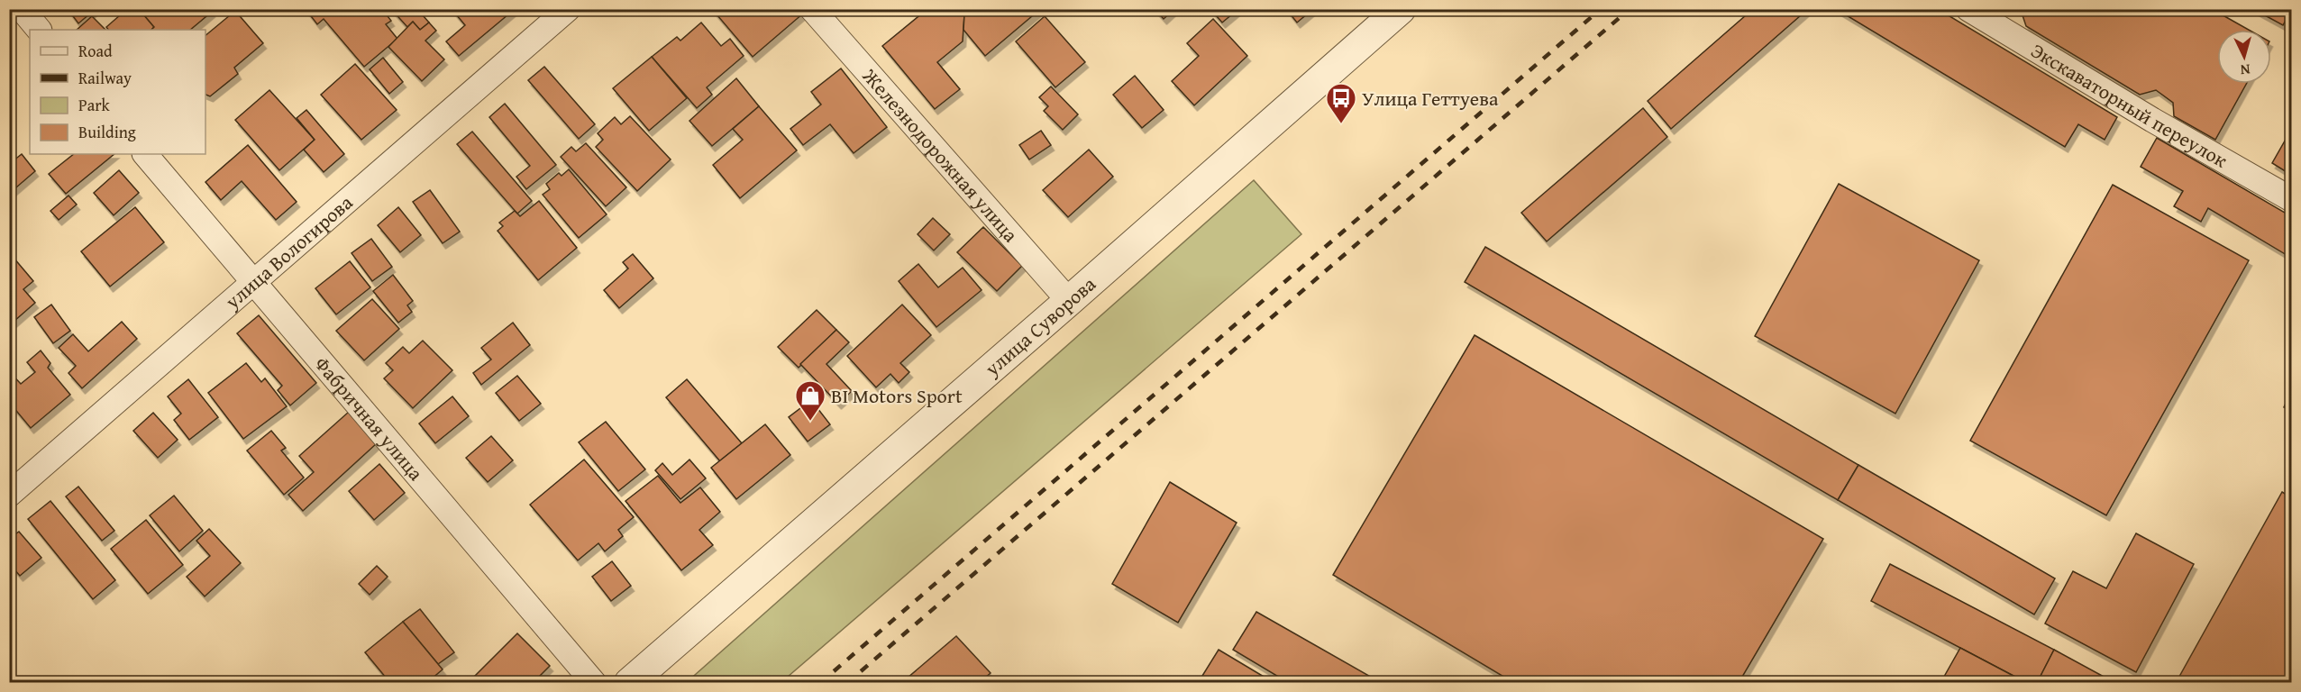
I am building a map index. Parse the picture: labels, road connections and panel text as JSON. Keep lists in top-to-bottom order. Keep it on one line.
{"streets":{"street":["Экскаваторный переулок","Железнодорожная улица","улица Вологирова","улица Суворова","Фабричная улица"]},"crossings":[["Железнодорожная улица","улица Суворова"],["улица Вологирова","Фабричная улица"]],"places":{"bus stop":["Улица Геттуева"],"shop":["BI Motors Sport"]},"legend":["Road","Railway","Park","Building"],"north":"bottom"}
